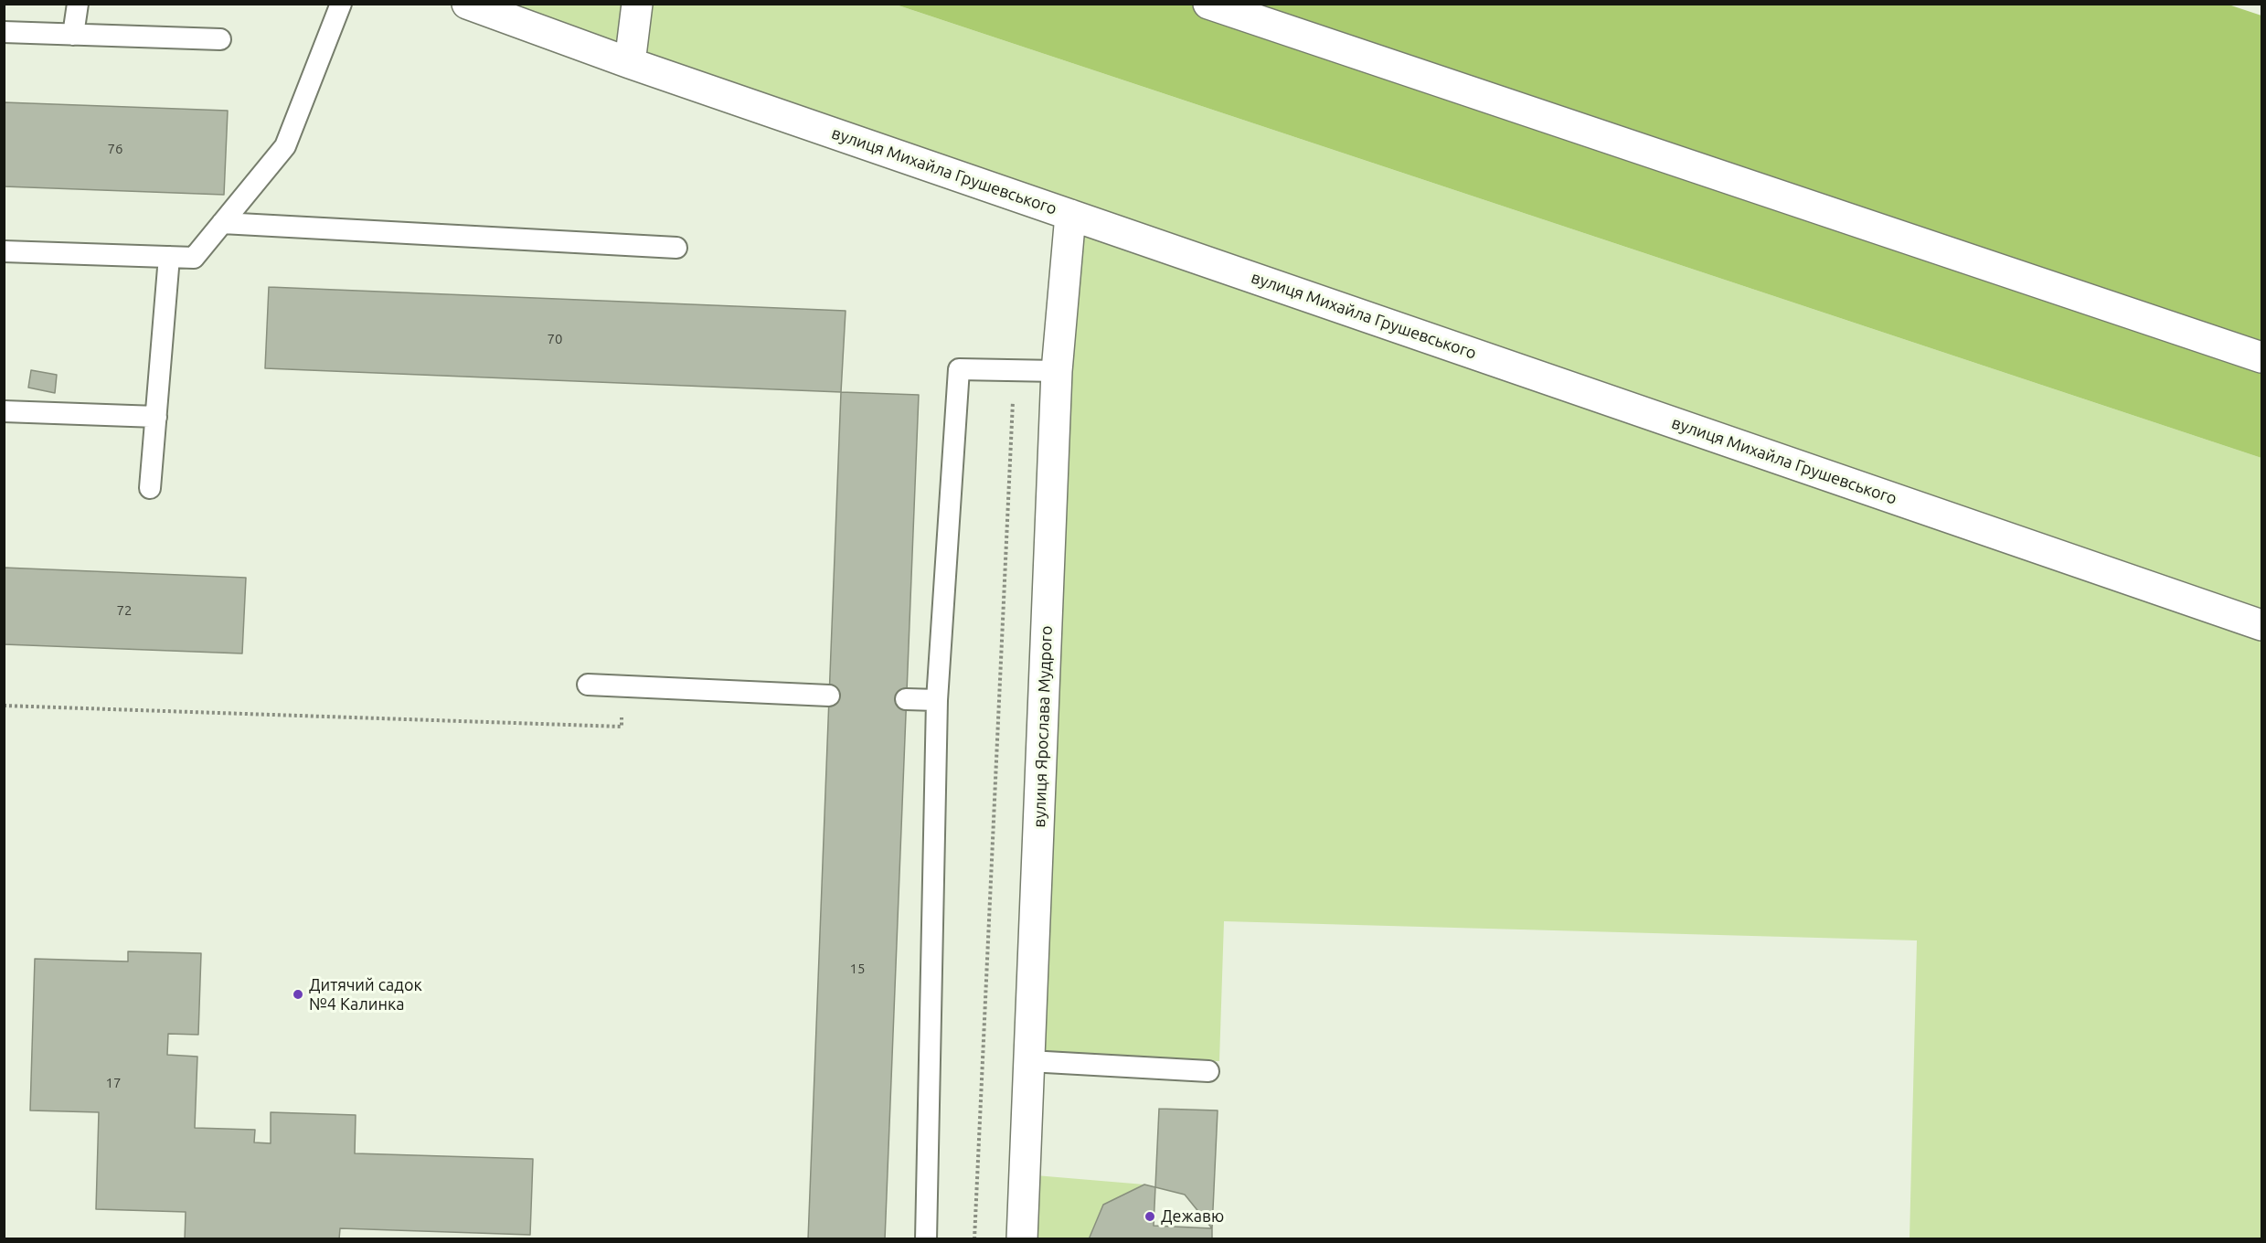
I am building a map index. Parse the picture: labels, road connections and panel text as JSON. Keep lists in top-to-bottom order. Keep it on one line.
{"streets":{"street":["вулиця Михайла Грушевського","вулиця Ярослава Мудрого"]},"crossings":[["вулиця Михайла Грушевського","вулиця Ярослава Мудрого"]],"places":["Дитячий садок №4 Калинка","Дежавю"],"house_numbers":["76","70","72","15","17"]}
